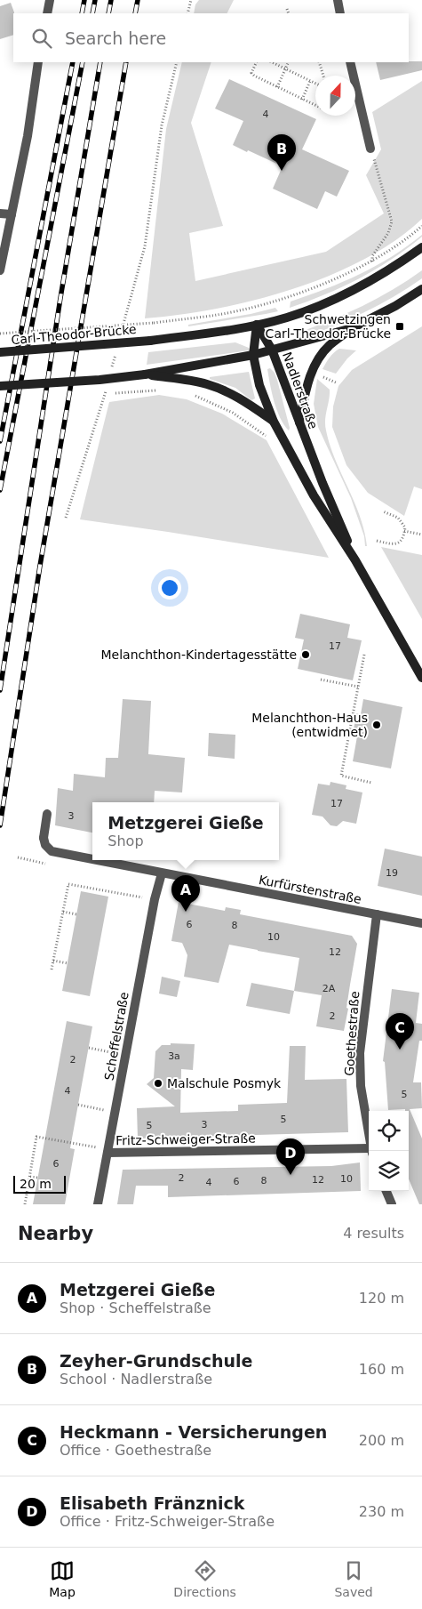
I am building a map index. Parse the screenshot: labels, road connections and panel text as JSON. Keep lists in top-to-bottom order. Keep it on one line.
{"streets":{"main road":["Carl-Theodor-Brücke","Nadlerstraße"],"street":["Kurfürstenstraße","Goethestraße","Scheffelstraße","Fritz-Schweiger-Straße"]},"crossings":[["Carl-Theodor-Brücke","Nadlerstraße"],["Kurfürstenstraße","Goethestraße"],["Kurfürstenstraße","Scheffelstraße"],["Scheffelstraße","Fritz-Schweiger-Straße"]],"places":{"transit":["Schwetzingen Carl-Theodor-Brücke"],"other":["Melanchthon-Kindertagesstätte","Melanchthon-Haus (entwidmet)","Malschule Posmyk"]},"house_numbers":["4","17","17","3","19","6","8","10","12","2A","2","3a","2","4","5","5","3","5","6","2","10","12","8","6","4"],"scale_bar":"20 m","north":"top","page":{"search":"Search here","pins":["B","A","C","D"],"popup":["Metzgerei Gieße","Shop"],"scale":"20 m","heading":["Nearby","4 results"],"list":[{"mark":"A","name":"Metzgerei Gieße","note":"Shop · Scheffelstraße","value":"120 m"},{"mark":"B","name":"Zeyher-Grundschule","note":"School · Nadlerstraße","value":"160 m"},{"mark":"C","name":"Heckmann - Versicherungen","note":"Office · Goethestraße","value":"200 m"},{"mark":"D","name":"Elisabeth Fränznick","note":"Office · Fritz-Schweiger-Straße","value":"230 m"}],"nav":["Map","Directions","Saved"]}}
